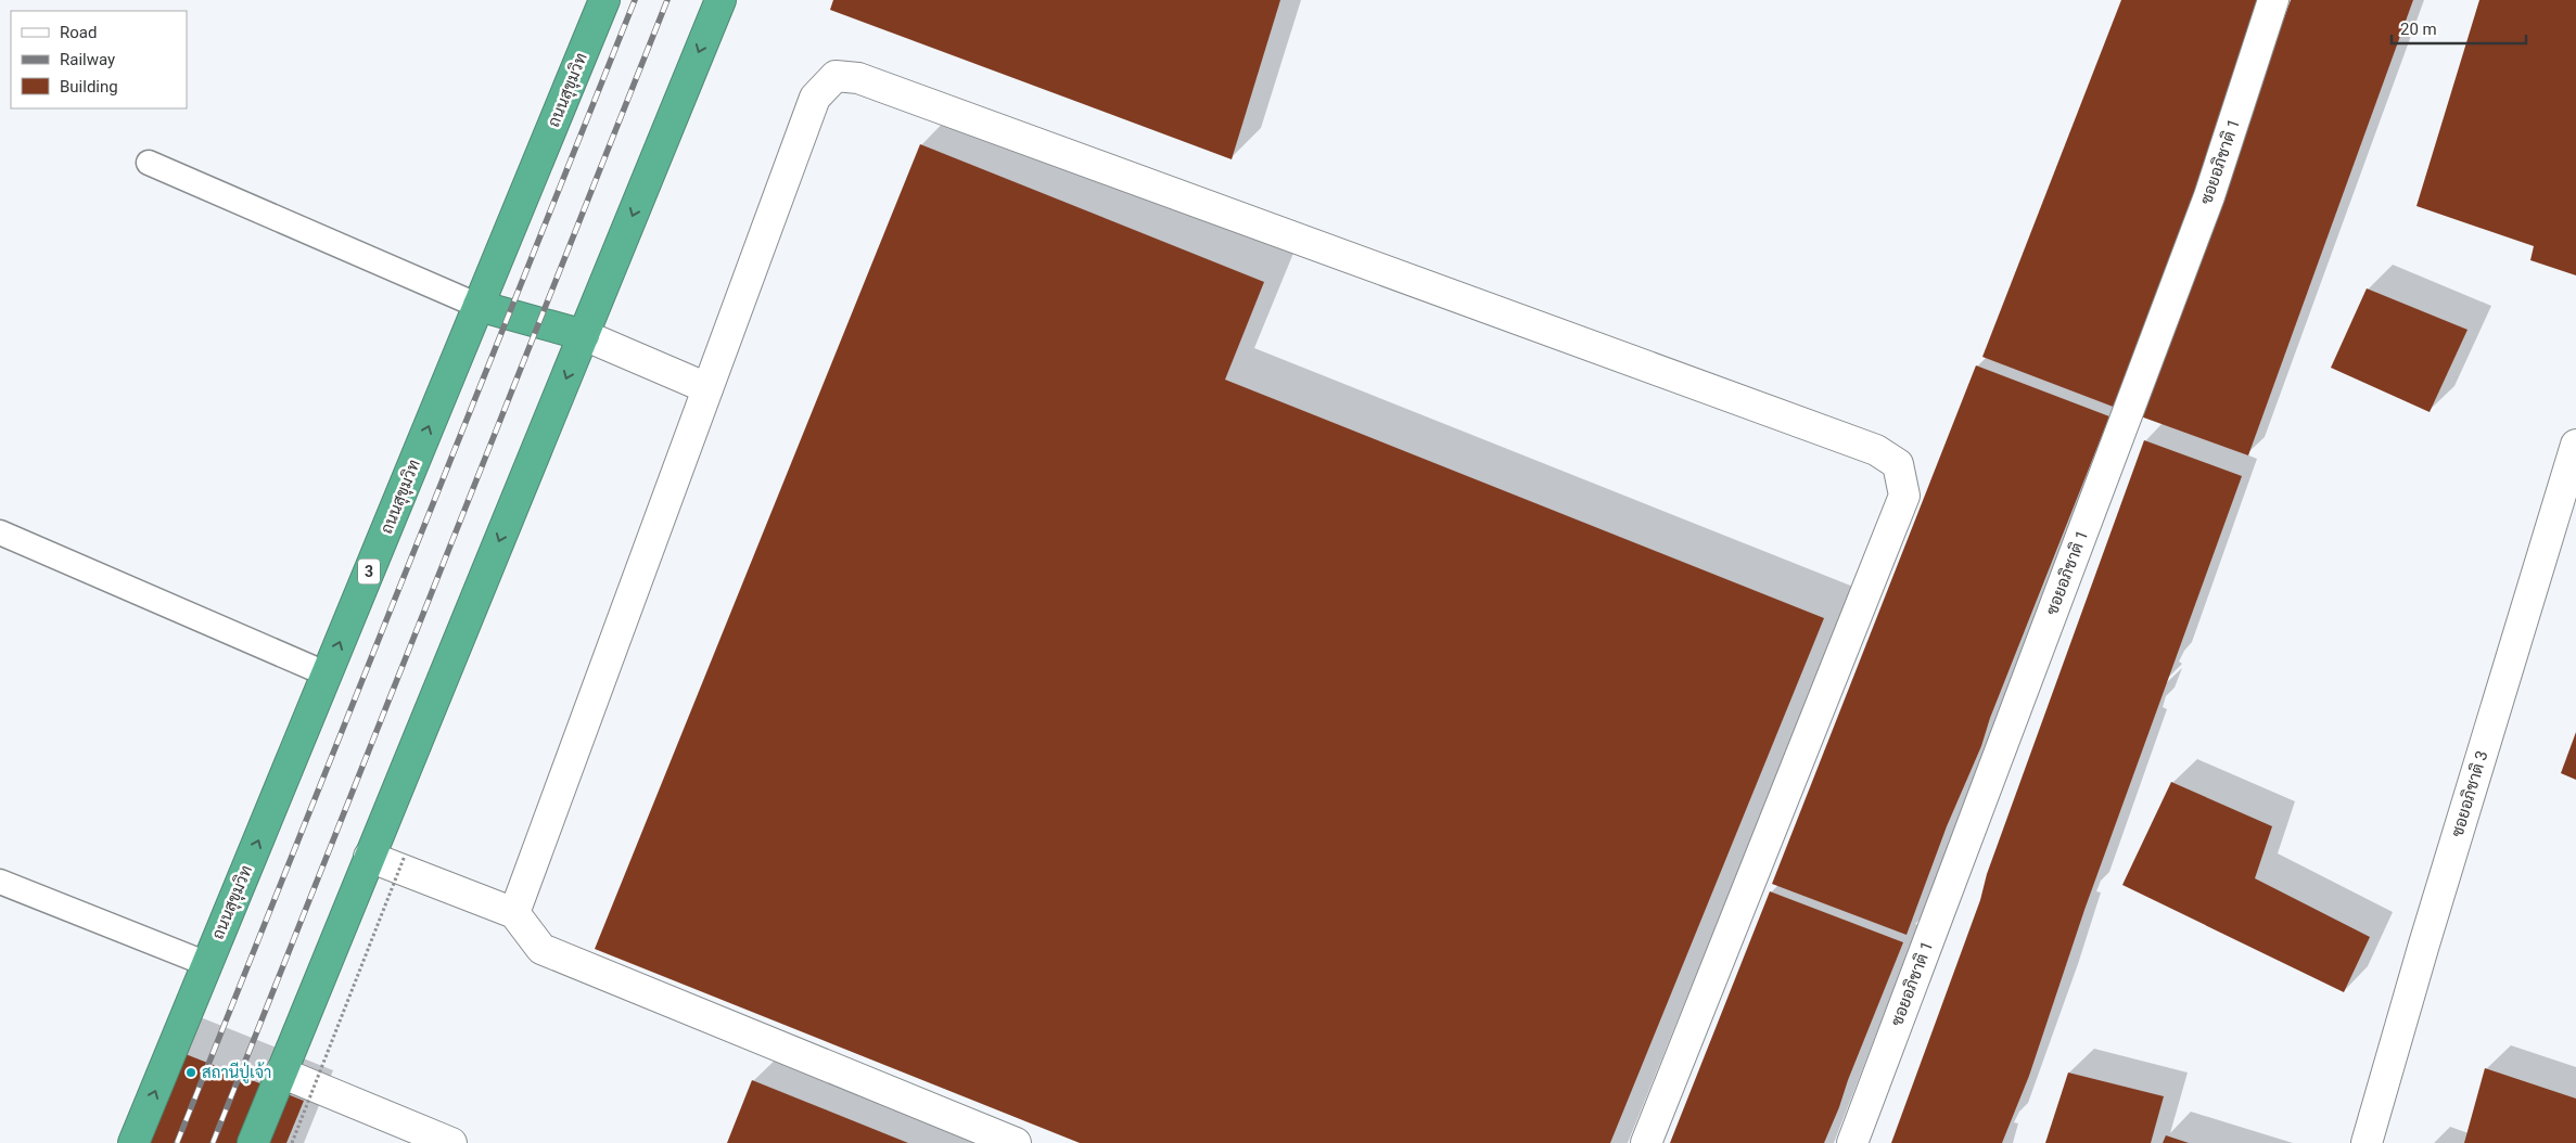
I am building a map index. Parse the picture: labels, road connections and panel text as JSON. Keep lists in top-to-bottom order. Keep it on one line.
{"streets":{"highway":["ถนนสุขุมวิท","3"],"street":["ซอยอภิชาติ 1","ซอยอภิชาติ 3"]},"places":["สถานีปู่เจ้า"],"legend":["Road","Railway","Building"],"scale_bar":"20 m"}
